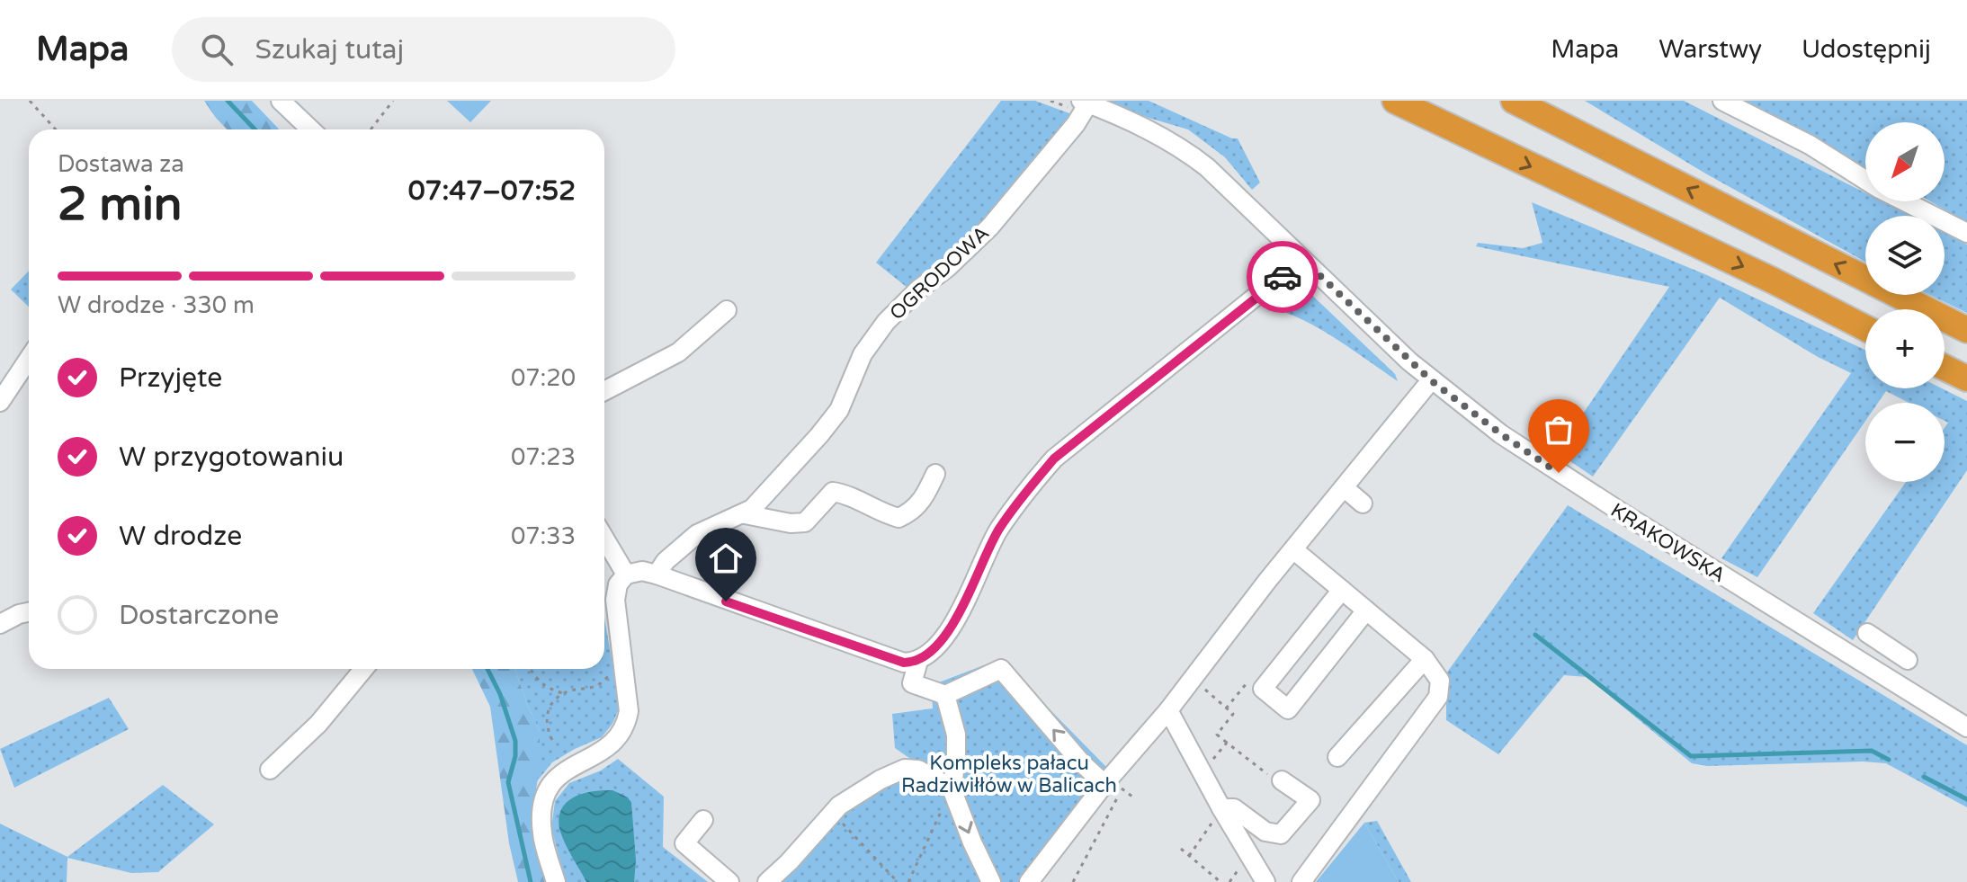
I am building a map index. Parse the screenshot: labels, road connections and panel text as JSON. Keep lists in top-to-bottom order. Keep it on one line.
{"streets":{"street":["OGRODOWA","KRAKOWSKA"]},"crossings":[["OGRODOWA","KRAKOWSKA"]],"parks":["Kompleks pałacu Radziwiłłów w Balicach"],"north":"bottom left","page":{"header":"Mapa","search":"Szukaj tutaj","nav":["Mapa","Warstwy","Udostępnij"],"map_buttons":["+","−"],"heading":["2 min","Dostawa za","07:47–07:52"],"bar":"W drodze · 330 m","list":[["Przyjęte","07:20"],["W przygotowaniu","07:23"],["W drodze","07:33"],"Dostarczone"]}}
